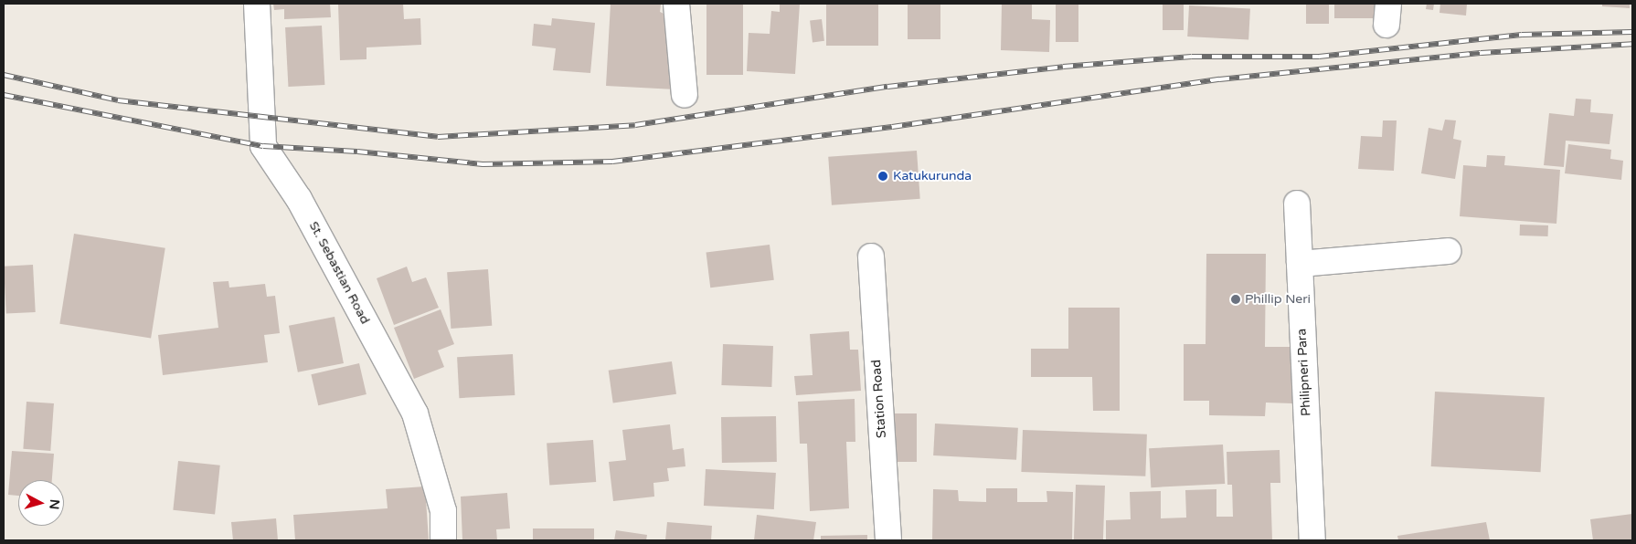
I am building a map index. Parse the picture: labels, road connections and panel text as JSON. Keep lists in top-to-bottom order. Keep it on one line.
{"streets":{"street":["St. Sebastian Road","Philipneri Para","Station Road"]},"places":["Katukurunda","Phillip Neri"],"north":"right"}
